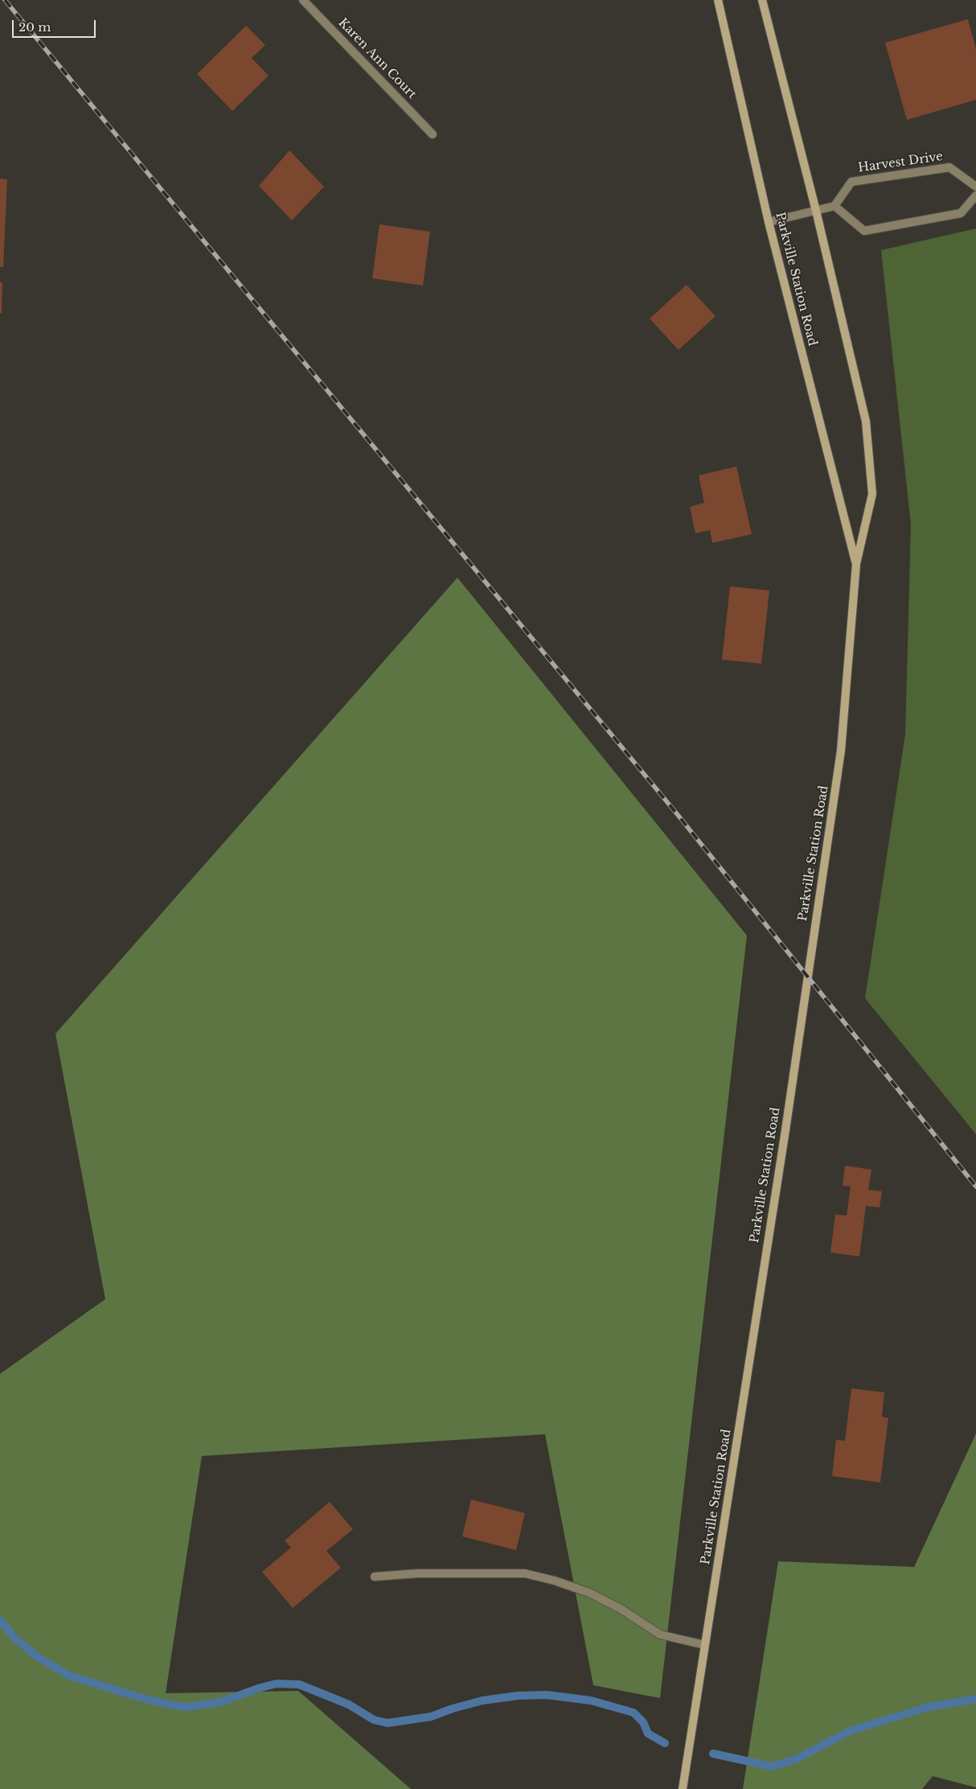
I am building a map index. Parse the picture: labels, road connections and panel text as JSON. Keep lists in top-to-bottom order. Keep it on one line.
{"streets":{"main road":["Parkville Station Road"],"street":["Karen Ann Court","Harvest Drive"]},"scale_bar":"20 m"}
